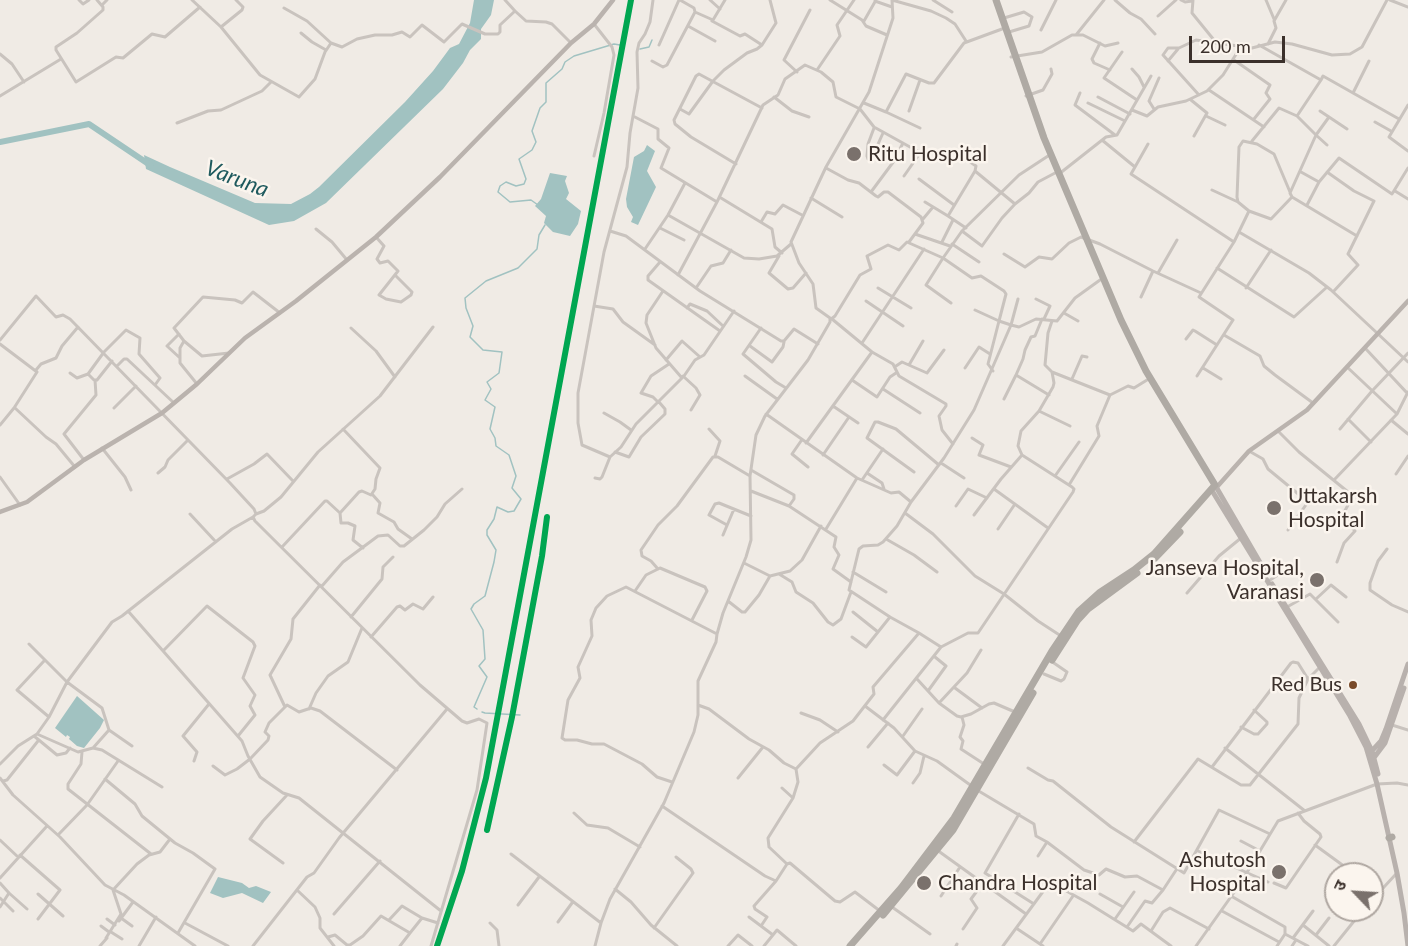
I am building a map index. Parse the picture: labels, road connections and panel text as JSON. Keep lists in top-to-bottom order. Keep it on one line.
{"water":["Varuna"],"places":["Ritu Hospital","Uttakarsh Hospital","Janseva Hospital, Varanasi","Red Bus","Ashutosh Hospital","Chandra Hospital"],"scale_bar":"200 m","north":"top left"}
